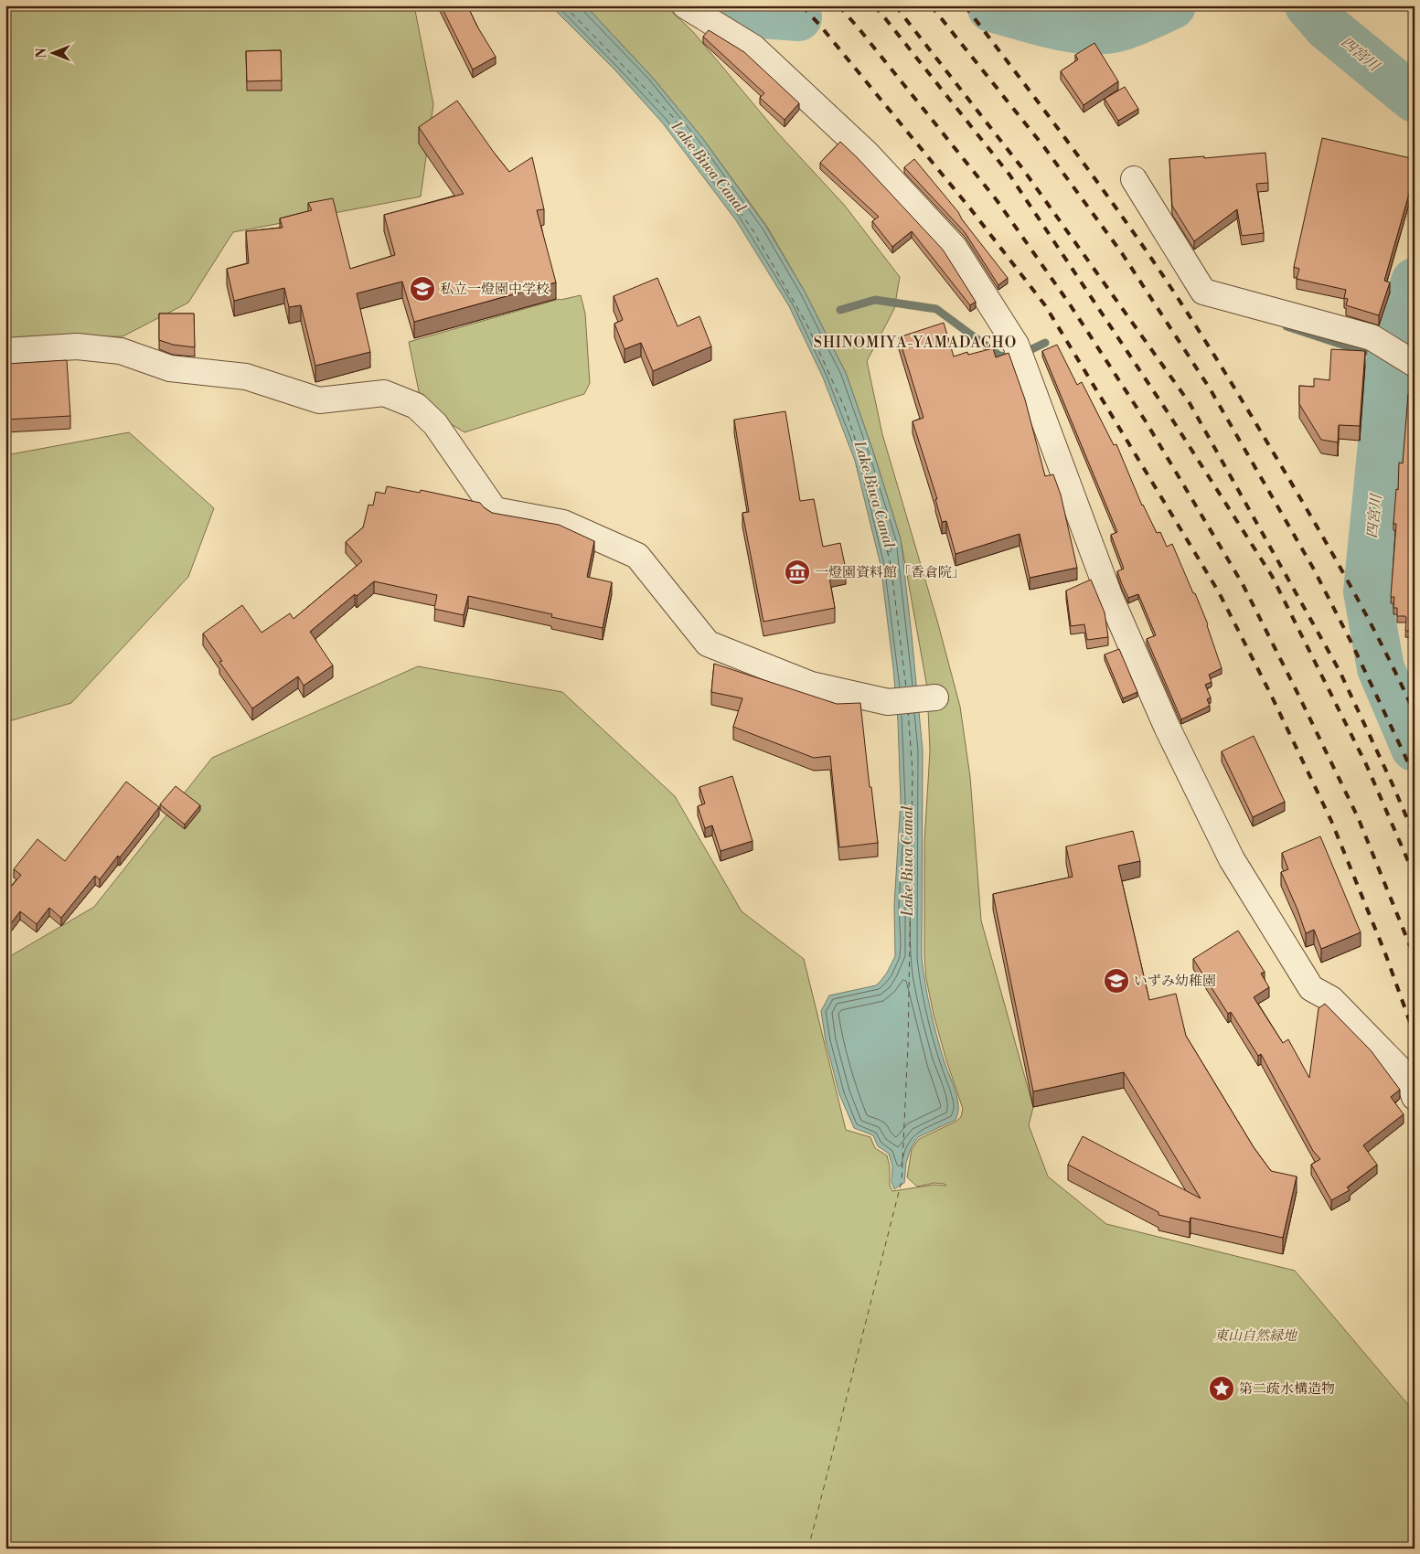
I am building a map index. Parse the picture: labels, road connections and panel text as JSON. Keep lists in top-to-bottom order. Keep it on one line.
{"districts":["SHINOMIYA-YAMADACHO"],"water":["四宮川","Lake Biwa Canal"],"parks":["東山自然緑地"],"places":{"school or university":["私立一燈園中学校","いずみ幼稚園"],"museum":["一燈園資料館「香倉院」"],"place":["第二疏水構造物"]},"north":"left"}
